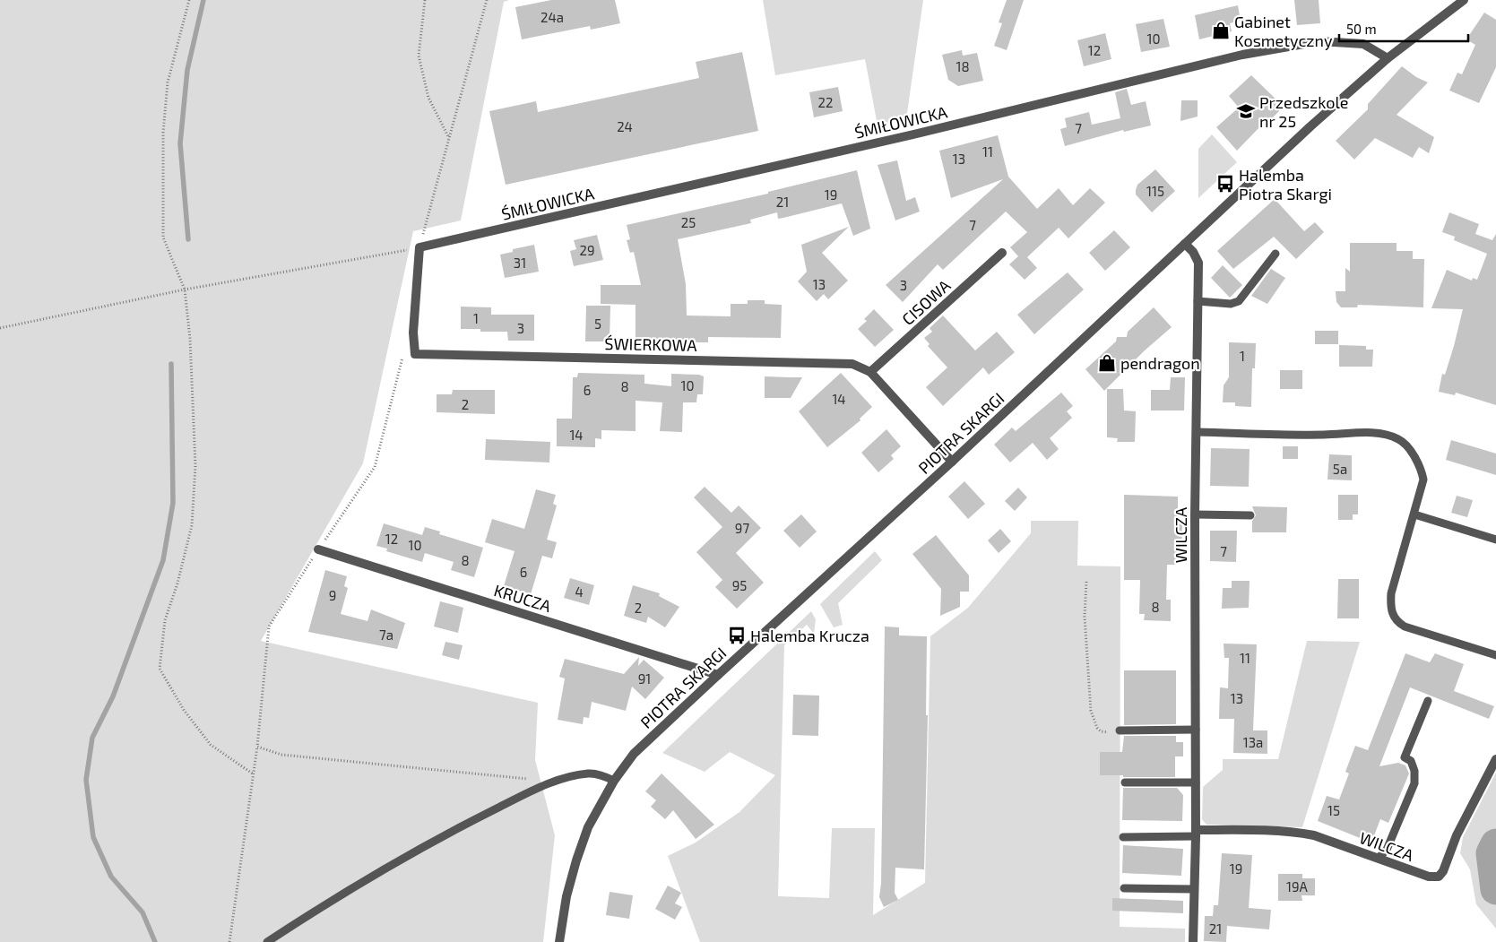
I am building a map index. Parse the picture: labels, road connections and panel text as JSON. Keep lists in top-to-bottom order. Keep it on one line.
{"streets":{"street":["ŚMIŁOWICKA","CISOWA","ŚWIERKOWA","PIOTRA SKARGI","WILCZA","KRUCZA"]},"crossings":[["ŚMIŁOWICKA","PIOTRA SKARGI"],["CISOWA","ŚWIERKOWA"],["ŚWIERKOWA","PIOTRA SKARGI"],["PIOTRA SKARGI","WILCZA"],["PIOTRA SKARGI","KRUCZA"]],"places":{"shop":["Gabinet Kosmetyczny","pendragon"],"school or university":["Przedszkole nr 25"],"bus stop":["Halemba Piotra Skargi","Halemba Krucza"]},"house_numbers":["24a","10","12","18","22","24","7","11","13","115","19","21","25","7","29","31","13","3","1","5","3","1","10","8","6","14","2","14","5a","97","12","10","7","8","6","95","4","9","8","2","7a","11","91","13","13a","15","19","19A","21"],"scale_bar":"50 m"}
